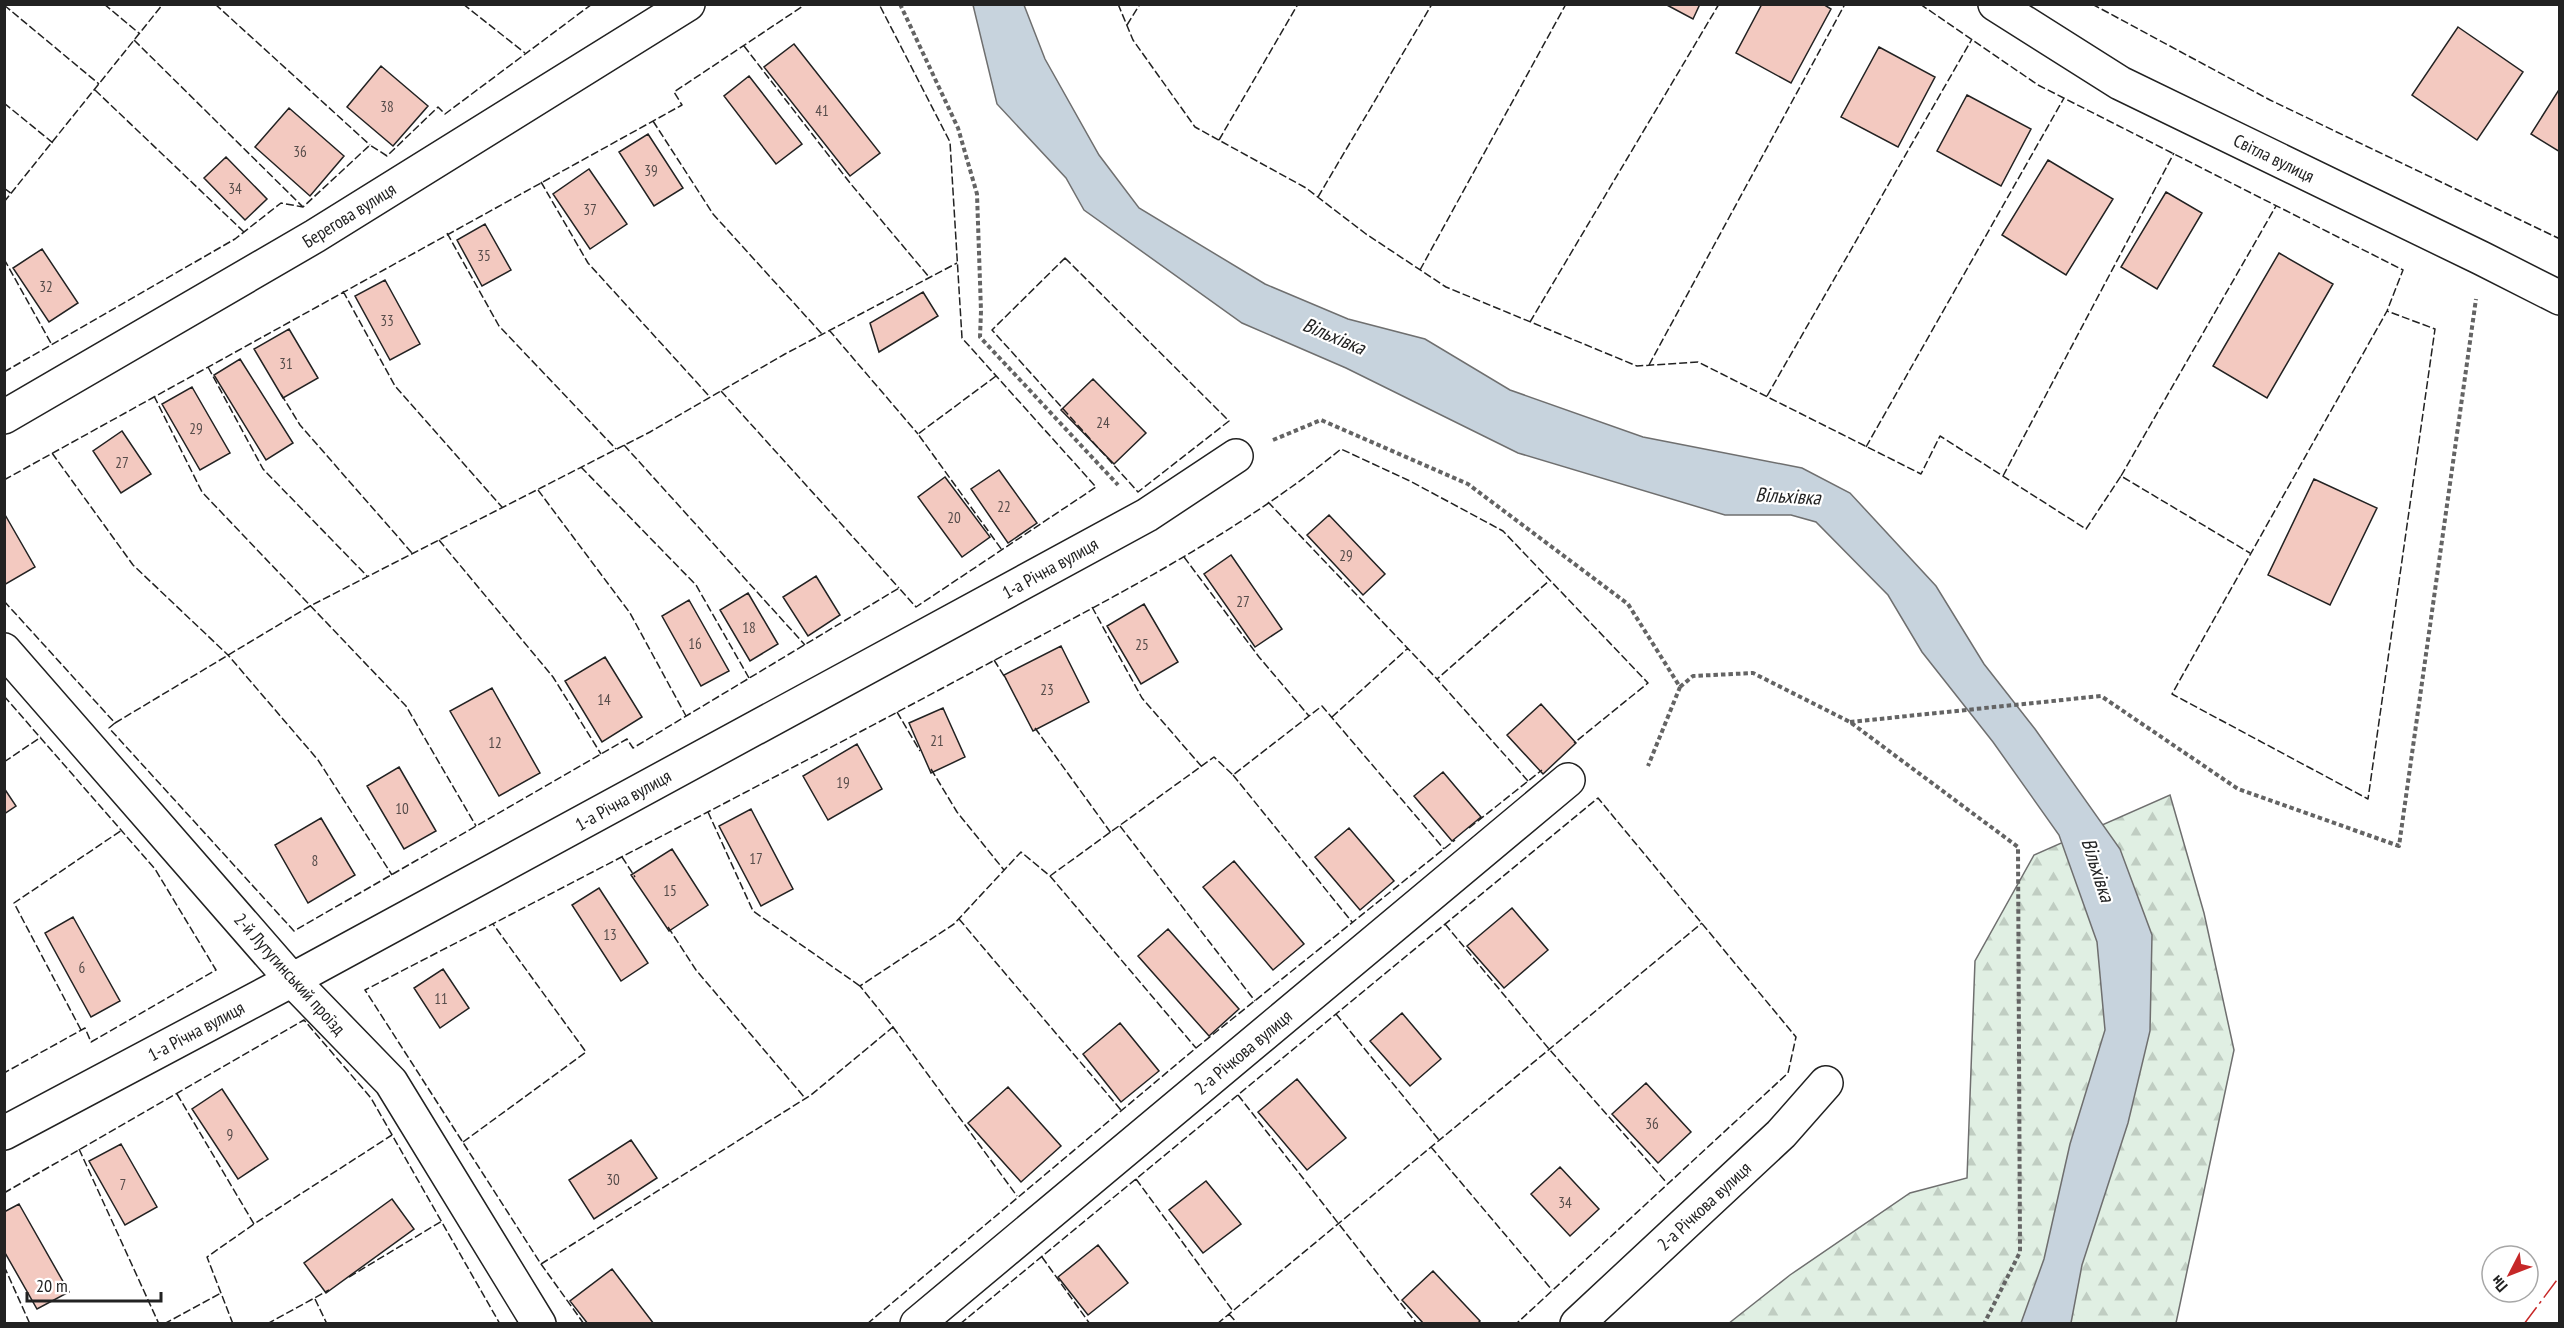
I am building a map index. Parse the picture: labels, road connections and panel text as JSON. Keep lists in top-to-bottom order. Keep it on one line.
{"streets":{"street":["Світла вулиця","Берегова вулиця","1-а Річна вулиця","2-й Лутугинський проїзд","2-а Річкова вулиця"]},"crossings":[["1-а Річна вулиця","2-й Лутугинський проїзд"]],"water":["Вільхівка"],"house_numbers":["38","41","36","39","34","37","35","32","33","31","24","29","27","22","20","29","27","18","16","25","23","14","21","12","19","10","17","8","15","13","6","11","36","9","30","7","34"],"scale_bar":"20 m","north":"bottom left"}
